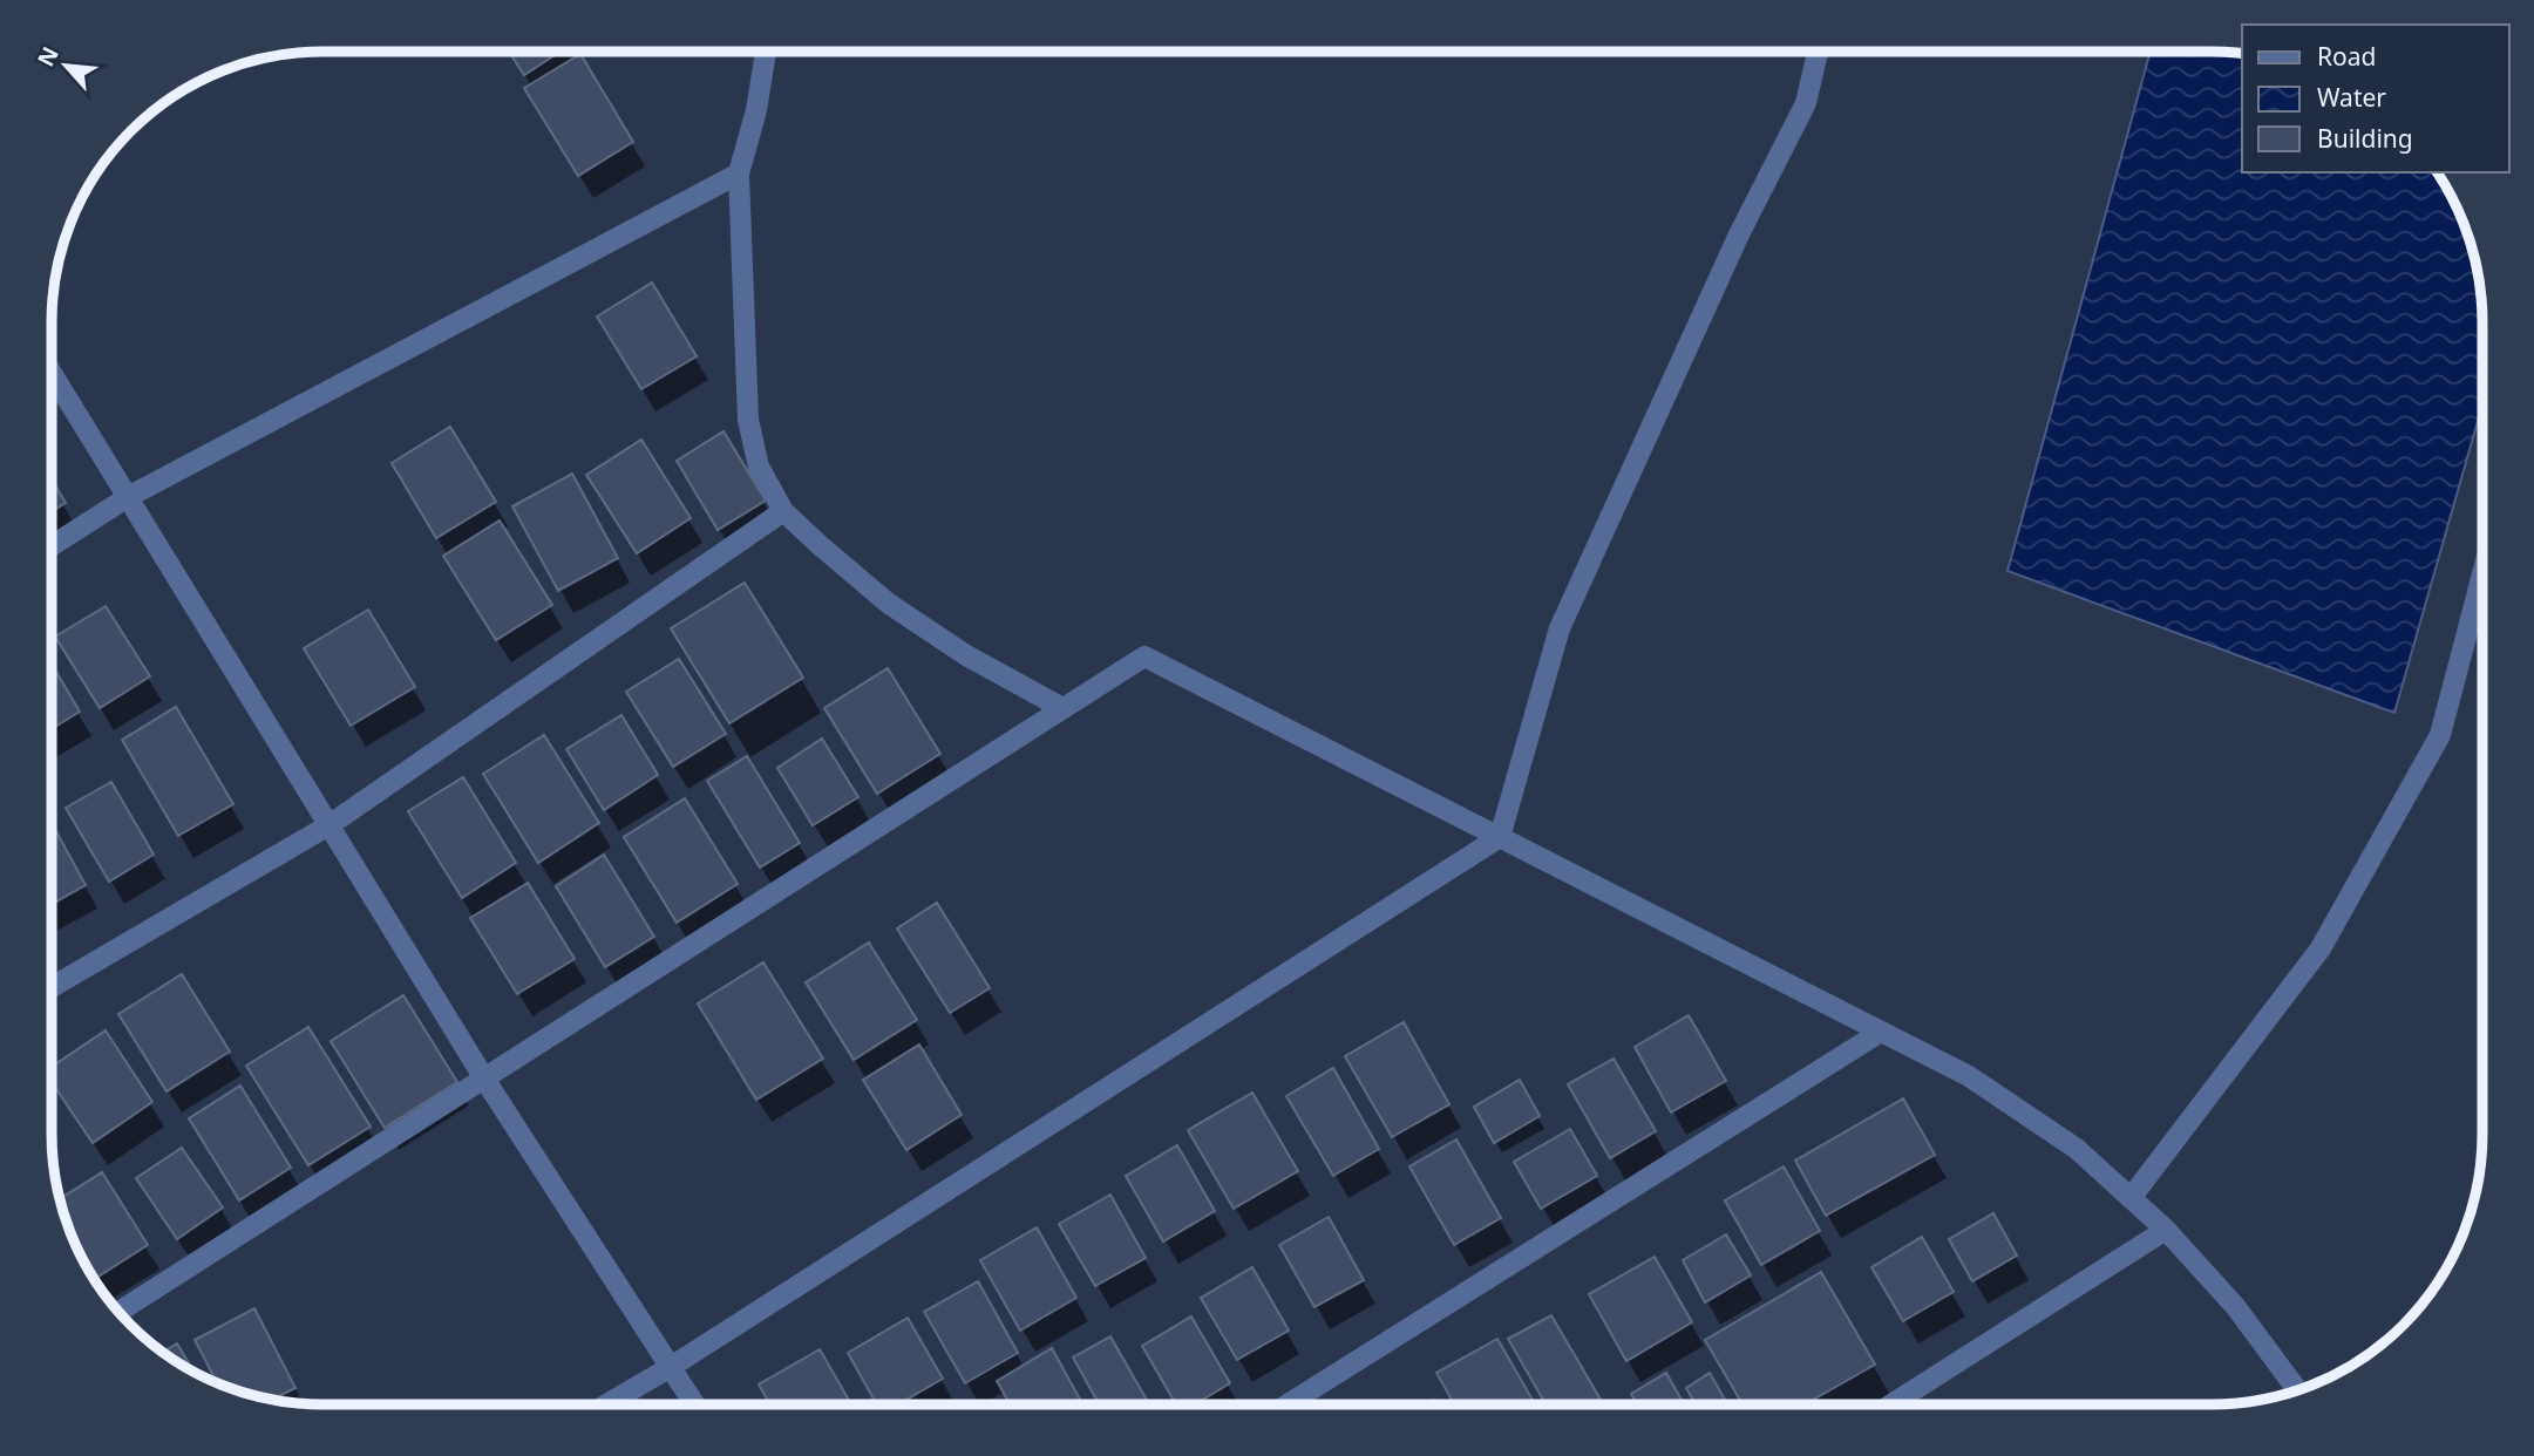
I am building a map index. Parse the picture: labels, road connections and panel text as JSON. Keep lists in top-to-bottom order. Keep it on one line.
{"legend":["Road","Water","Building"],"north":"top left"}
